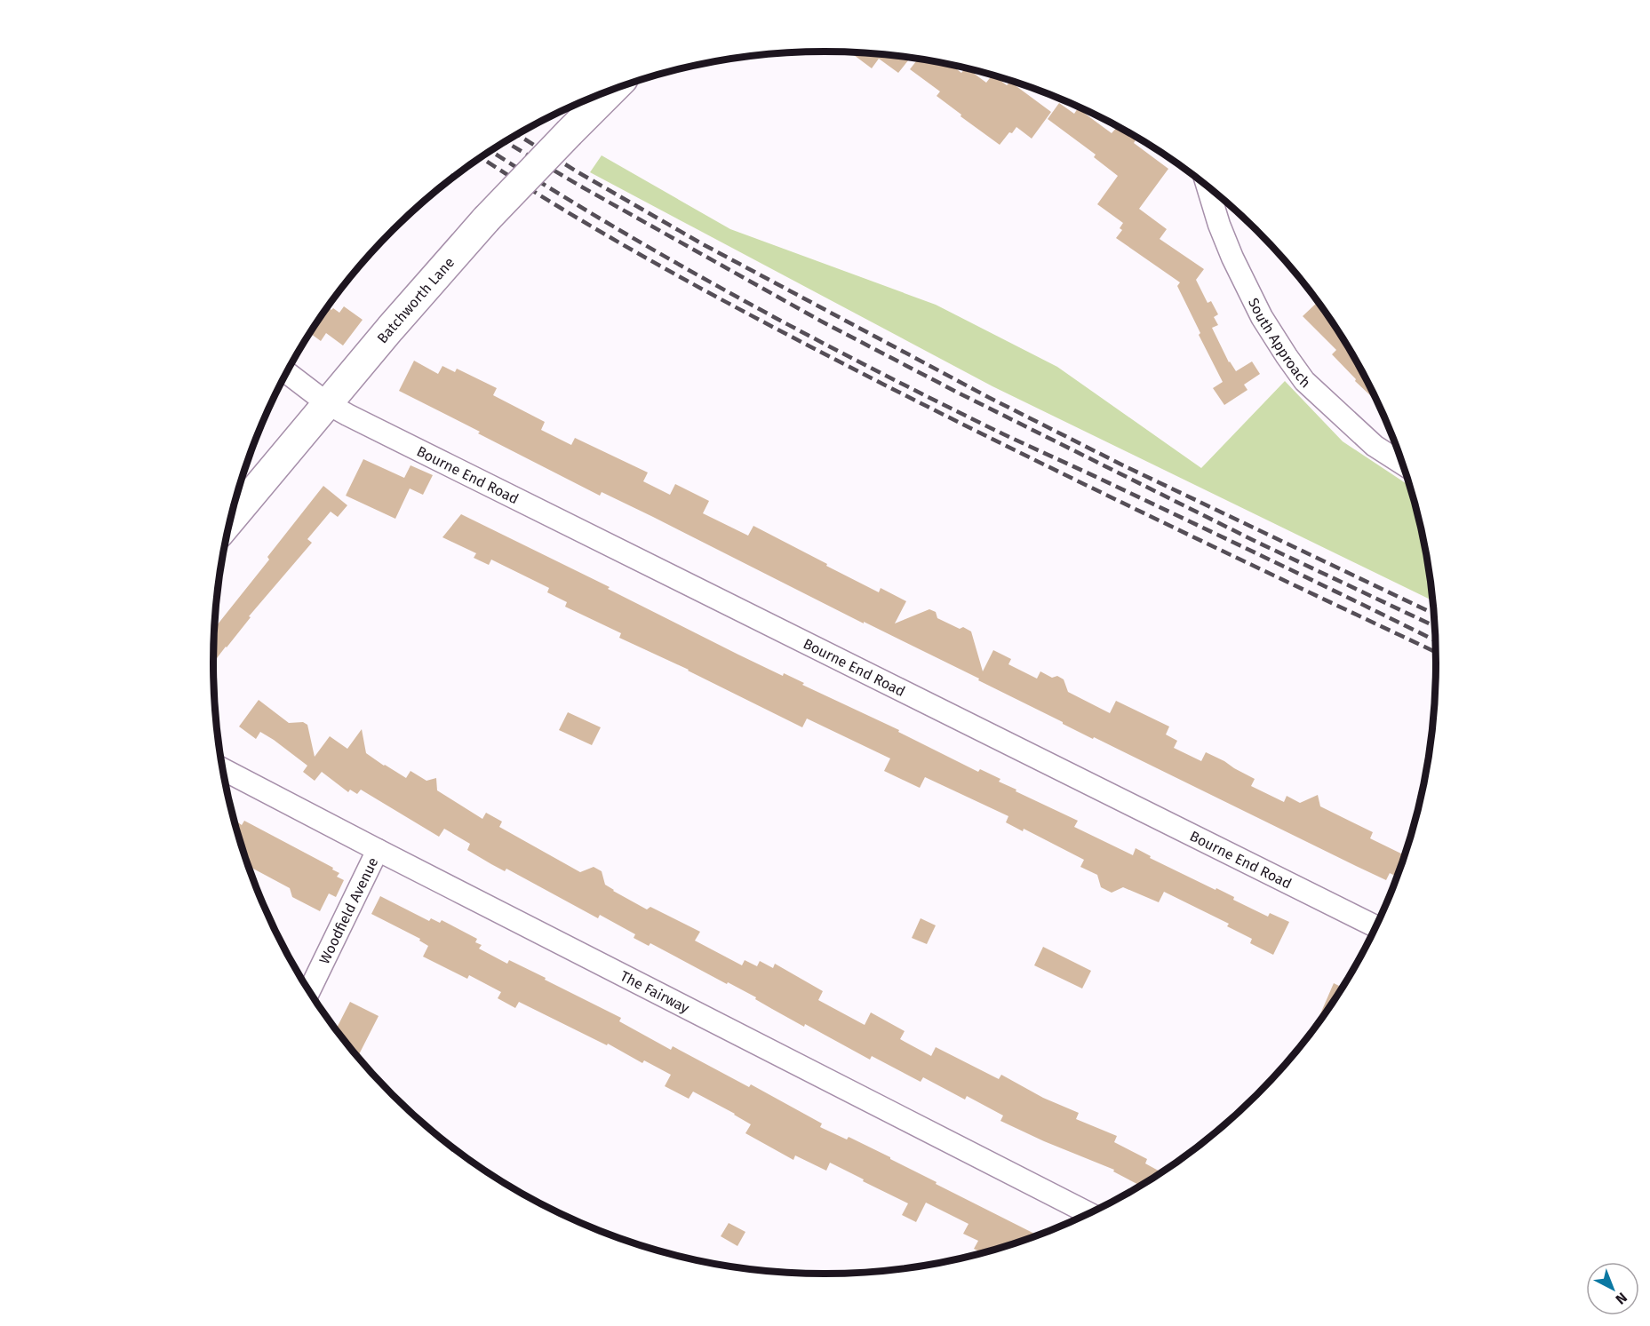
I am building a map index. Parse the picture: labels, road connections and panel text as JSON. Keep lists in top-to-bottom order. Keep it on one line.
{"streets":{"street":["Batchworth Lane","South Approach","Bourne End Road","Woodfield Avenue","The Fairway"]},"crossings":[["Batchworth Lane","Bourne End Road"],["Woodfield Avenue","The Fairway"]],"north":"bottom right"}
